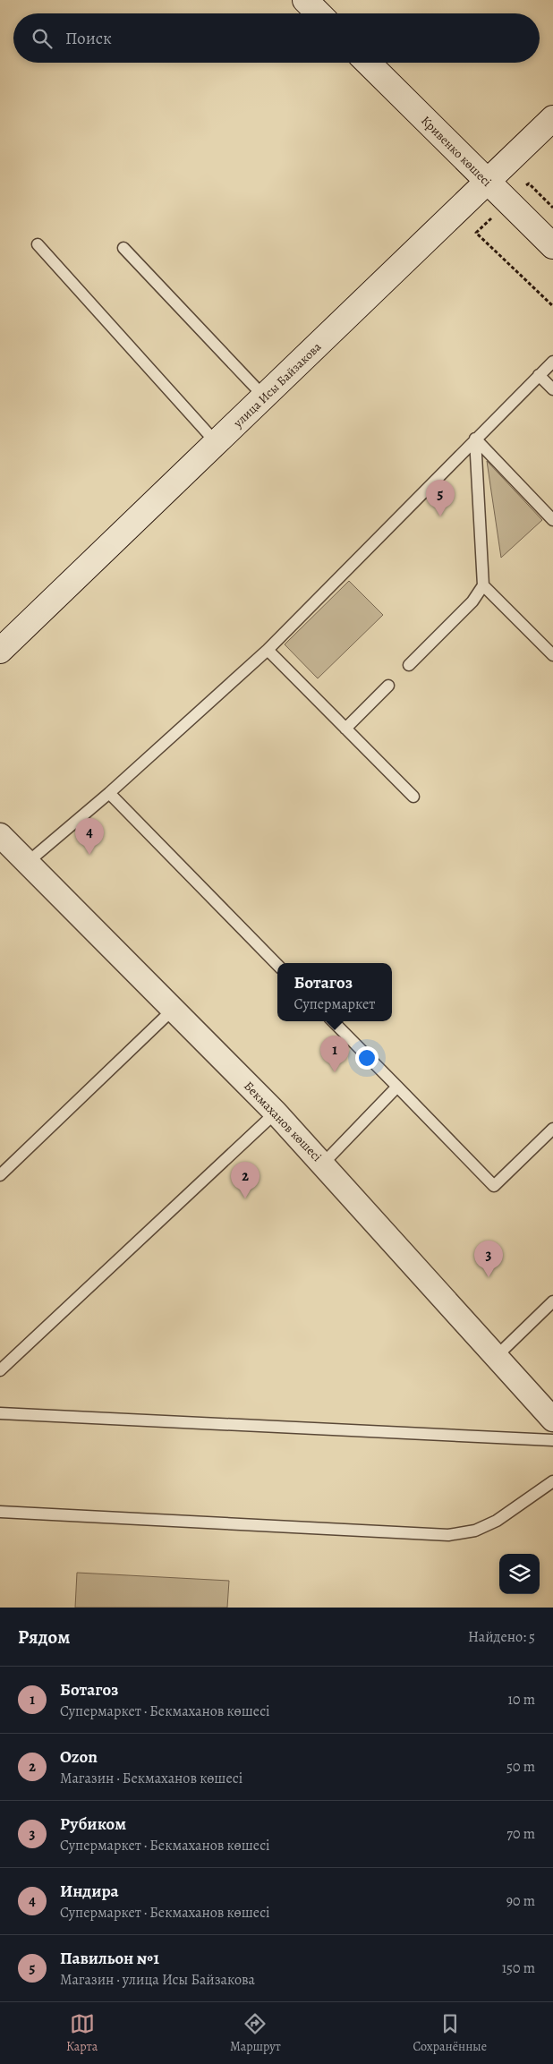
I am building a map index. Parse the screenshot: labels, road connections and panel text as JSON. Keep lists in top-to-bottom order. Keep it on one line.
{"streets":{"street":["Кривенко көшесі","улица Исы Байзакова","Бекмаханов көшесі"]},"crossings":[["Кривенко көшесі","улица Исы Байзакова"]],"page":{"search":"Поиск","pins":["5","4","1","2","3"],"popup":["Ботагоз","Супермаркет"],"heading":["Рядом","Найдено: 5"],"list":[{"mark":"1","name":"Ботагоз","note":"Супермаркет · Бекмаханов көшесі","value":"10 m"},{"mark":"2","name":"Ozon","note":"Магазин · Бекмаханов көшесі","value":"50 m"},{"mark":"3","name":"Рубиком","note":"Супермаркет · Бекмаханов көшесі","value":"70 m"},{"mark":"4","name":"Индира","note":"Супермаркет · Бекмаханов көшесі","value":"90 m"},{"mark":"5","name":"Павильон №1","note":"Магазин · улица Исы Байзакова","value":"150 m"}],"nav":["Карта","Маршрут","Сохранённые"]}}
